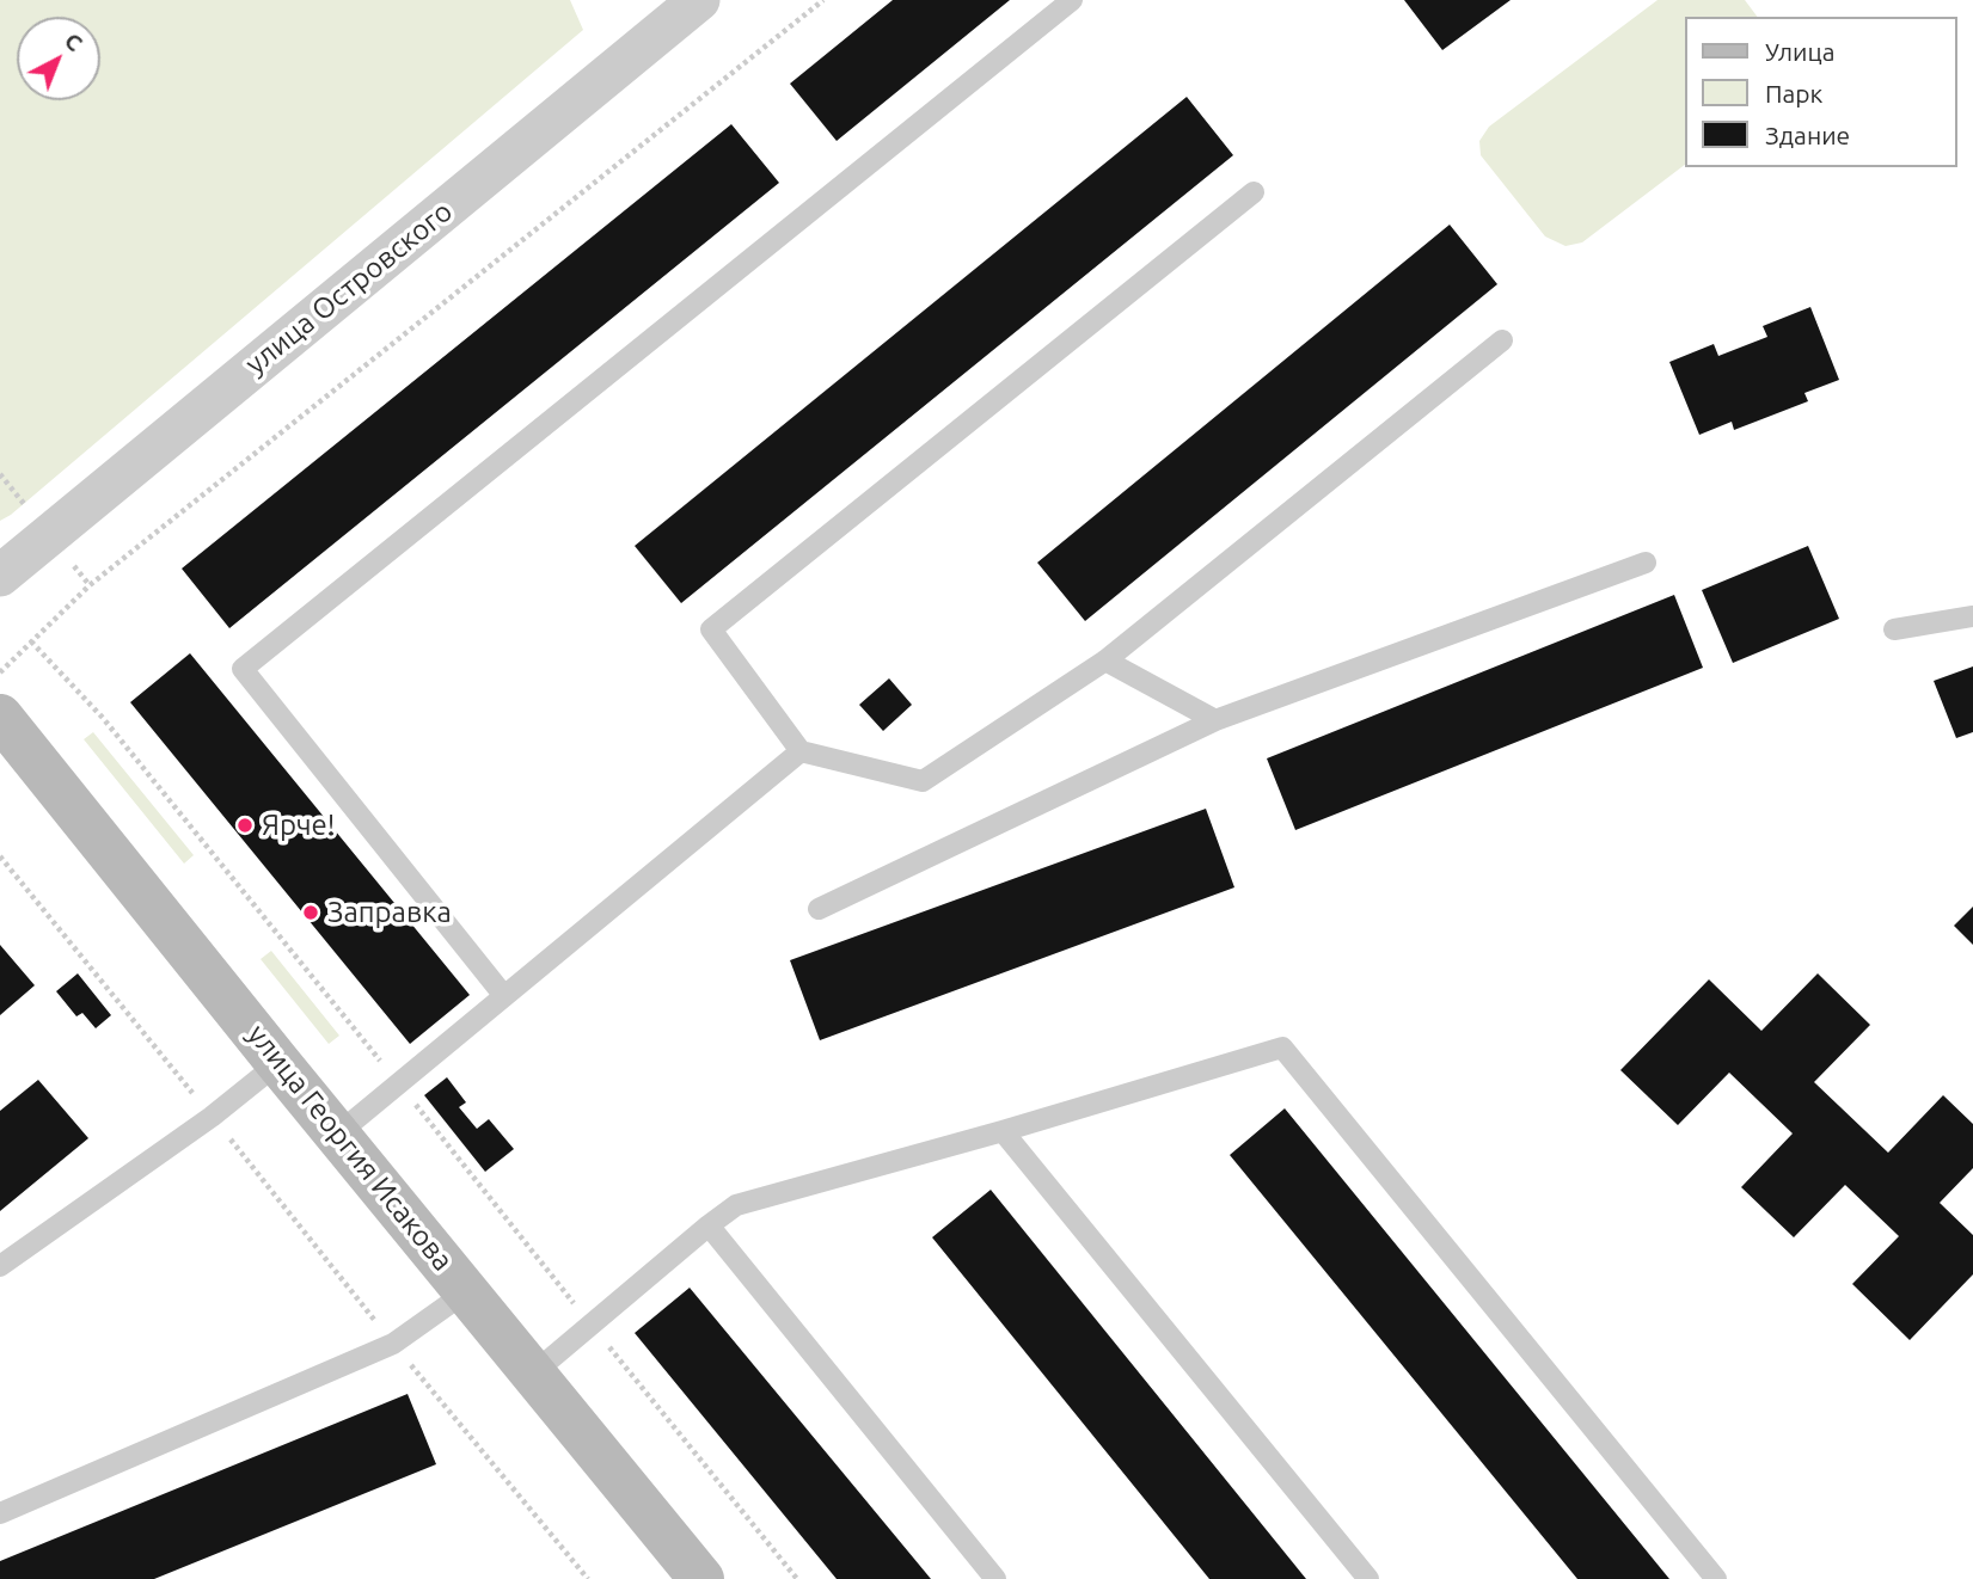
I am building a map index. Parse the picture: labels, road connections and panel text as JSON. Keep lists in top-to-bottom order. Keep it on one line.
{"streets":{"street":["улица Островского","улица Георгия Исакова"]},"places":["Ярче!","Заправка"],"legend":["Улица","Парк","Здание"],"north":"top right"}
